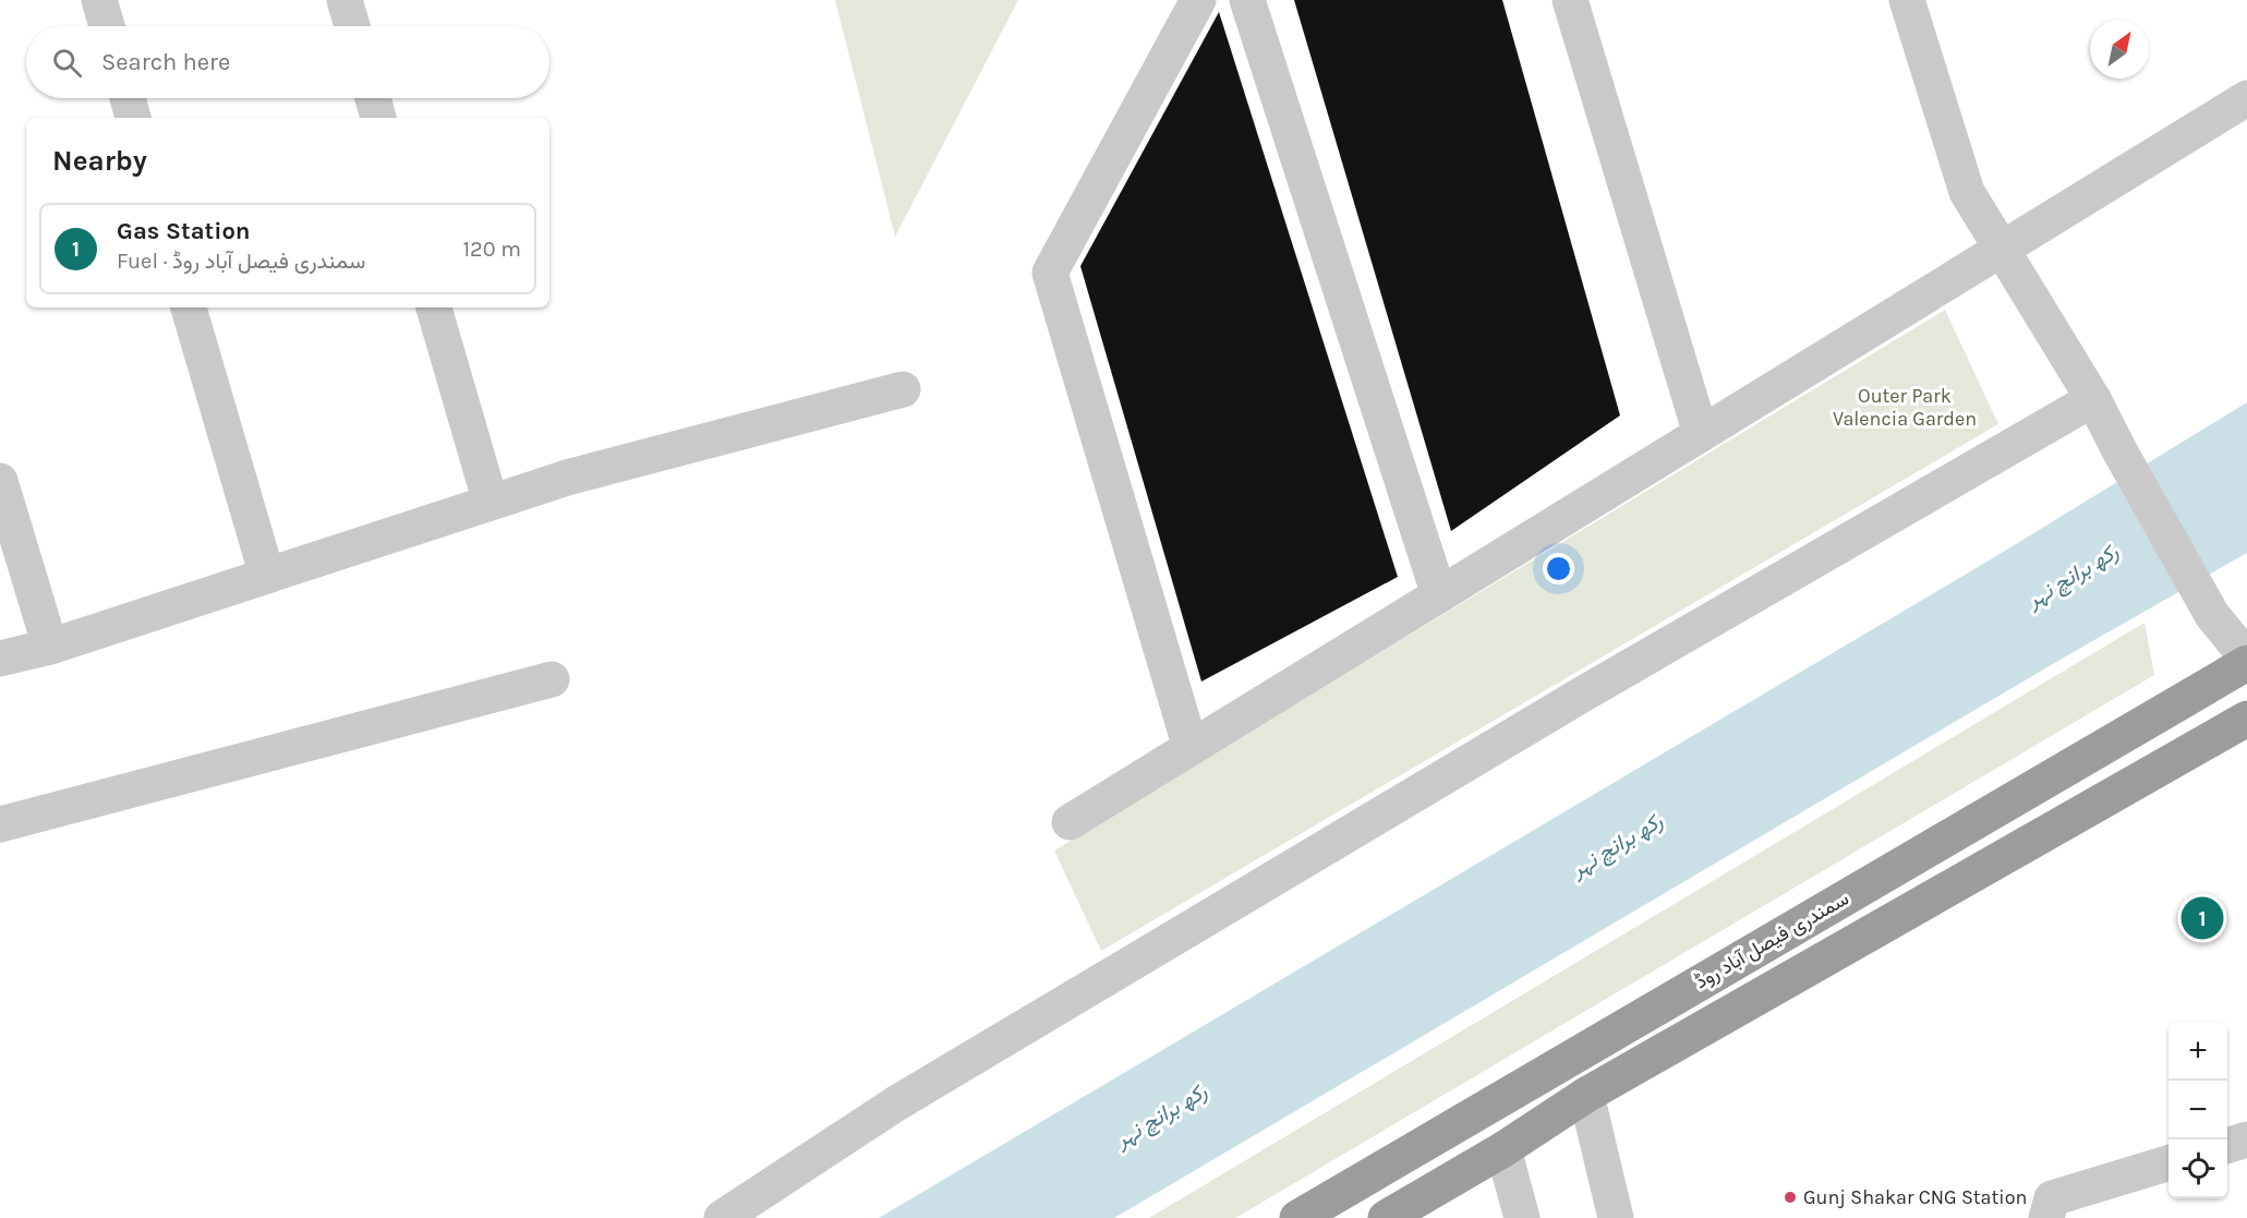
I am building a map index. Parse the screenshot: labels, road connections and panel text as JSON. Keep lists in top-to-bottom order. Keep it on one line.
{"streets":{"highway":["سمندری فیصل آباد روڈ"]},"water":["رکھ برانچ نہر"],"parks":["Outer Park Valencia Garden"],"places":["Gunj Shakar CNG Station"],"north":"top right","page":{"search":"Search here","heading":"Nearby","list":[{"mark":"1","name":"Gas Station","note":"Fuel · سمندری فیصل آباد روڈ","value":"120 m"}],"pins":"1","map_buttons":["+","−"]}}
